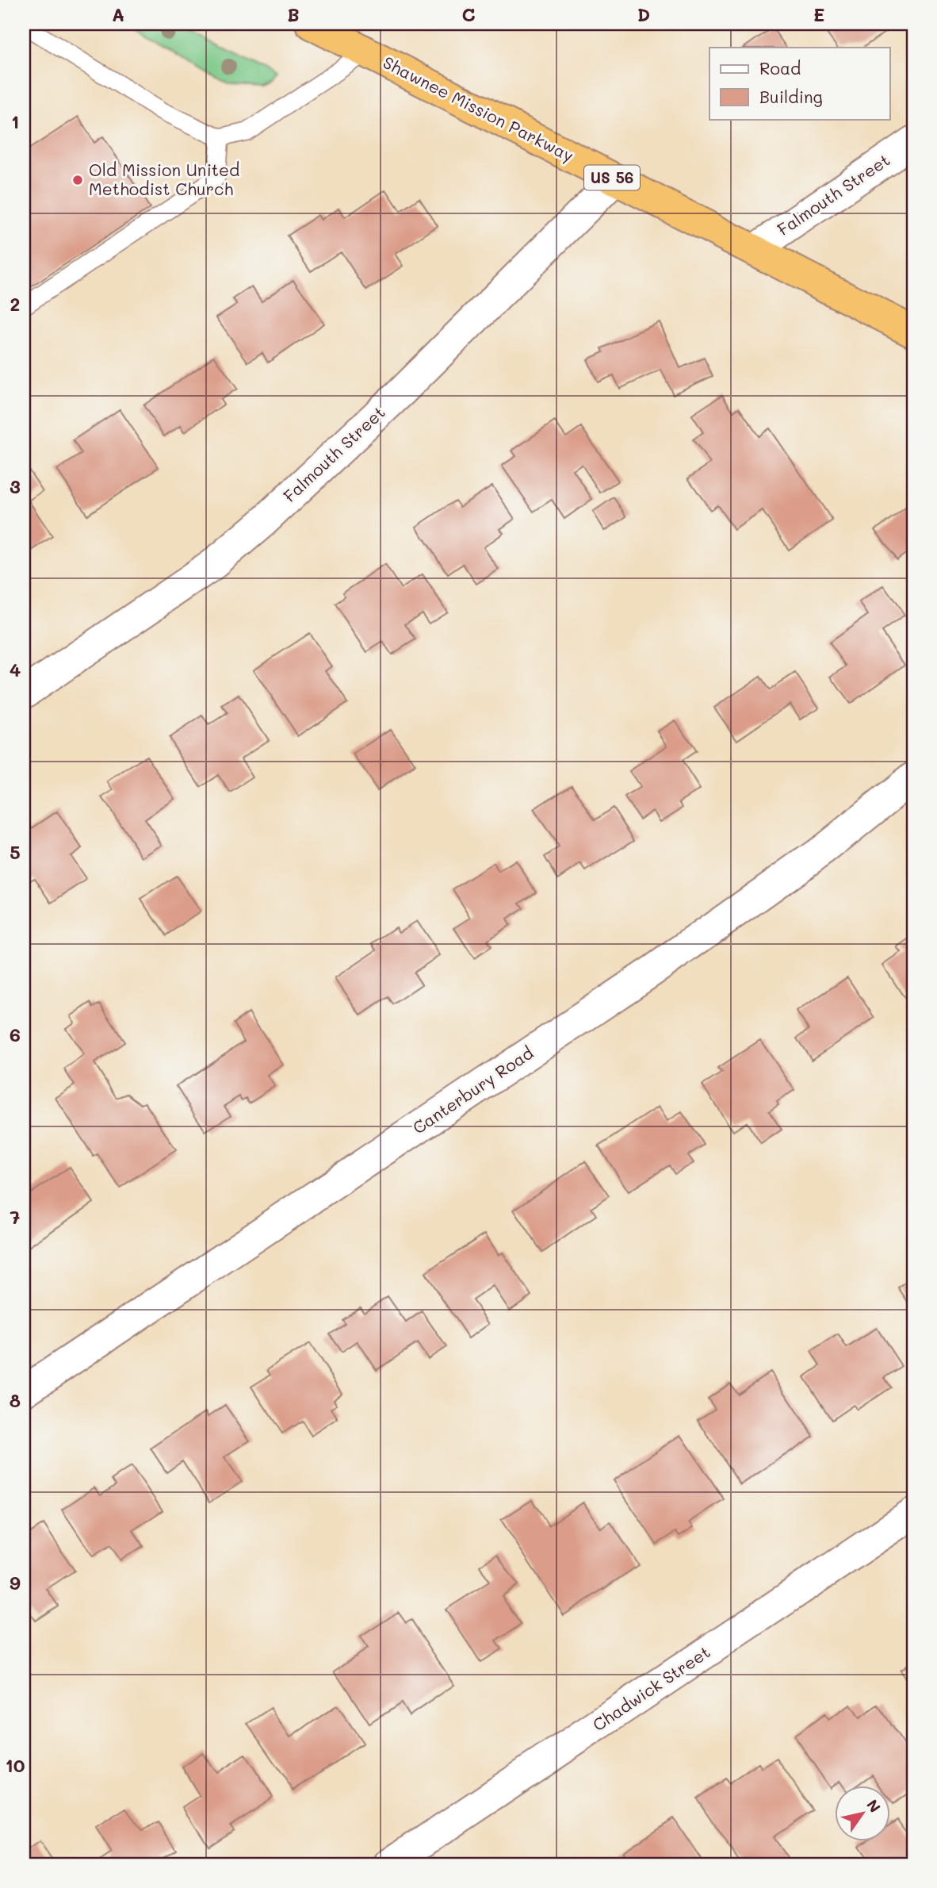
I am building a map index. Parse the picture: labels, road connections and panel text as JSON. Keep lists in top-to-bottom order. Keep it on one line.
{"streets":{"highway":["Shawnee Mission Parkway","US 56"],"street":["Falmouth Street","Canterbury Road","Chadwick Street"]},"crossings":[["Shawnee Mission Parkway","Falmouth Street"]],"places":["Old Mission United Methodist Church"],"legend":["Road","Building"],"north":"top right","grid":{"columns":["A","B","C","D","E"],"rows":["1","2","3","4","5","6","7","8","9","10"]}}
